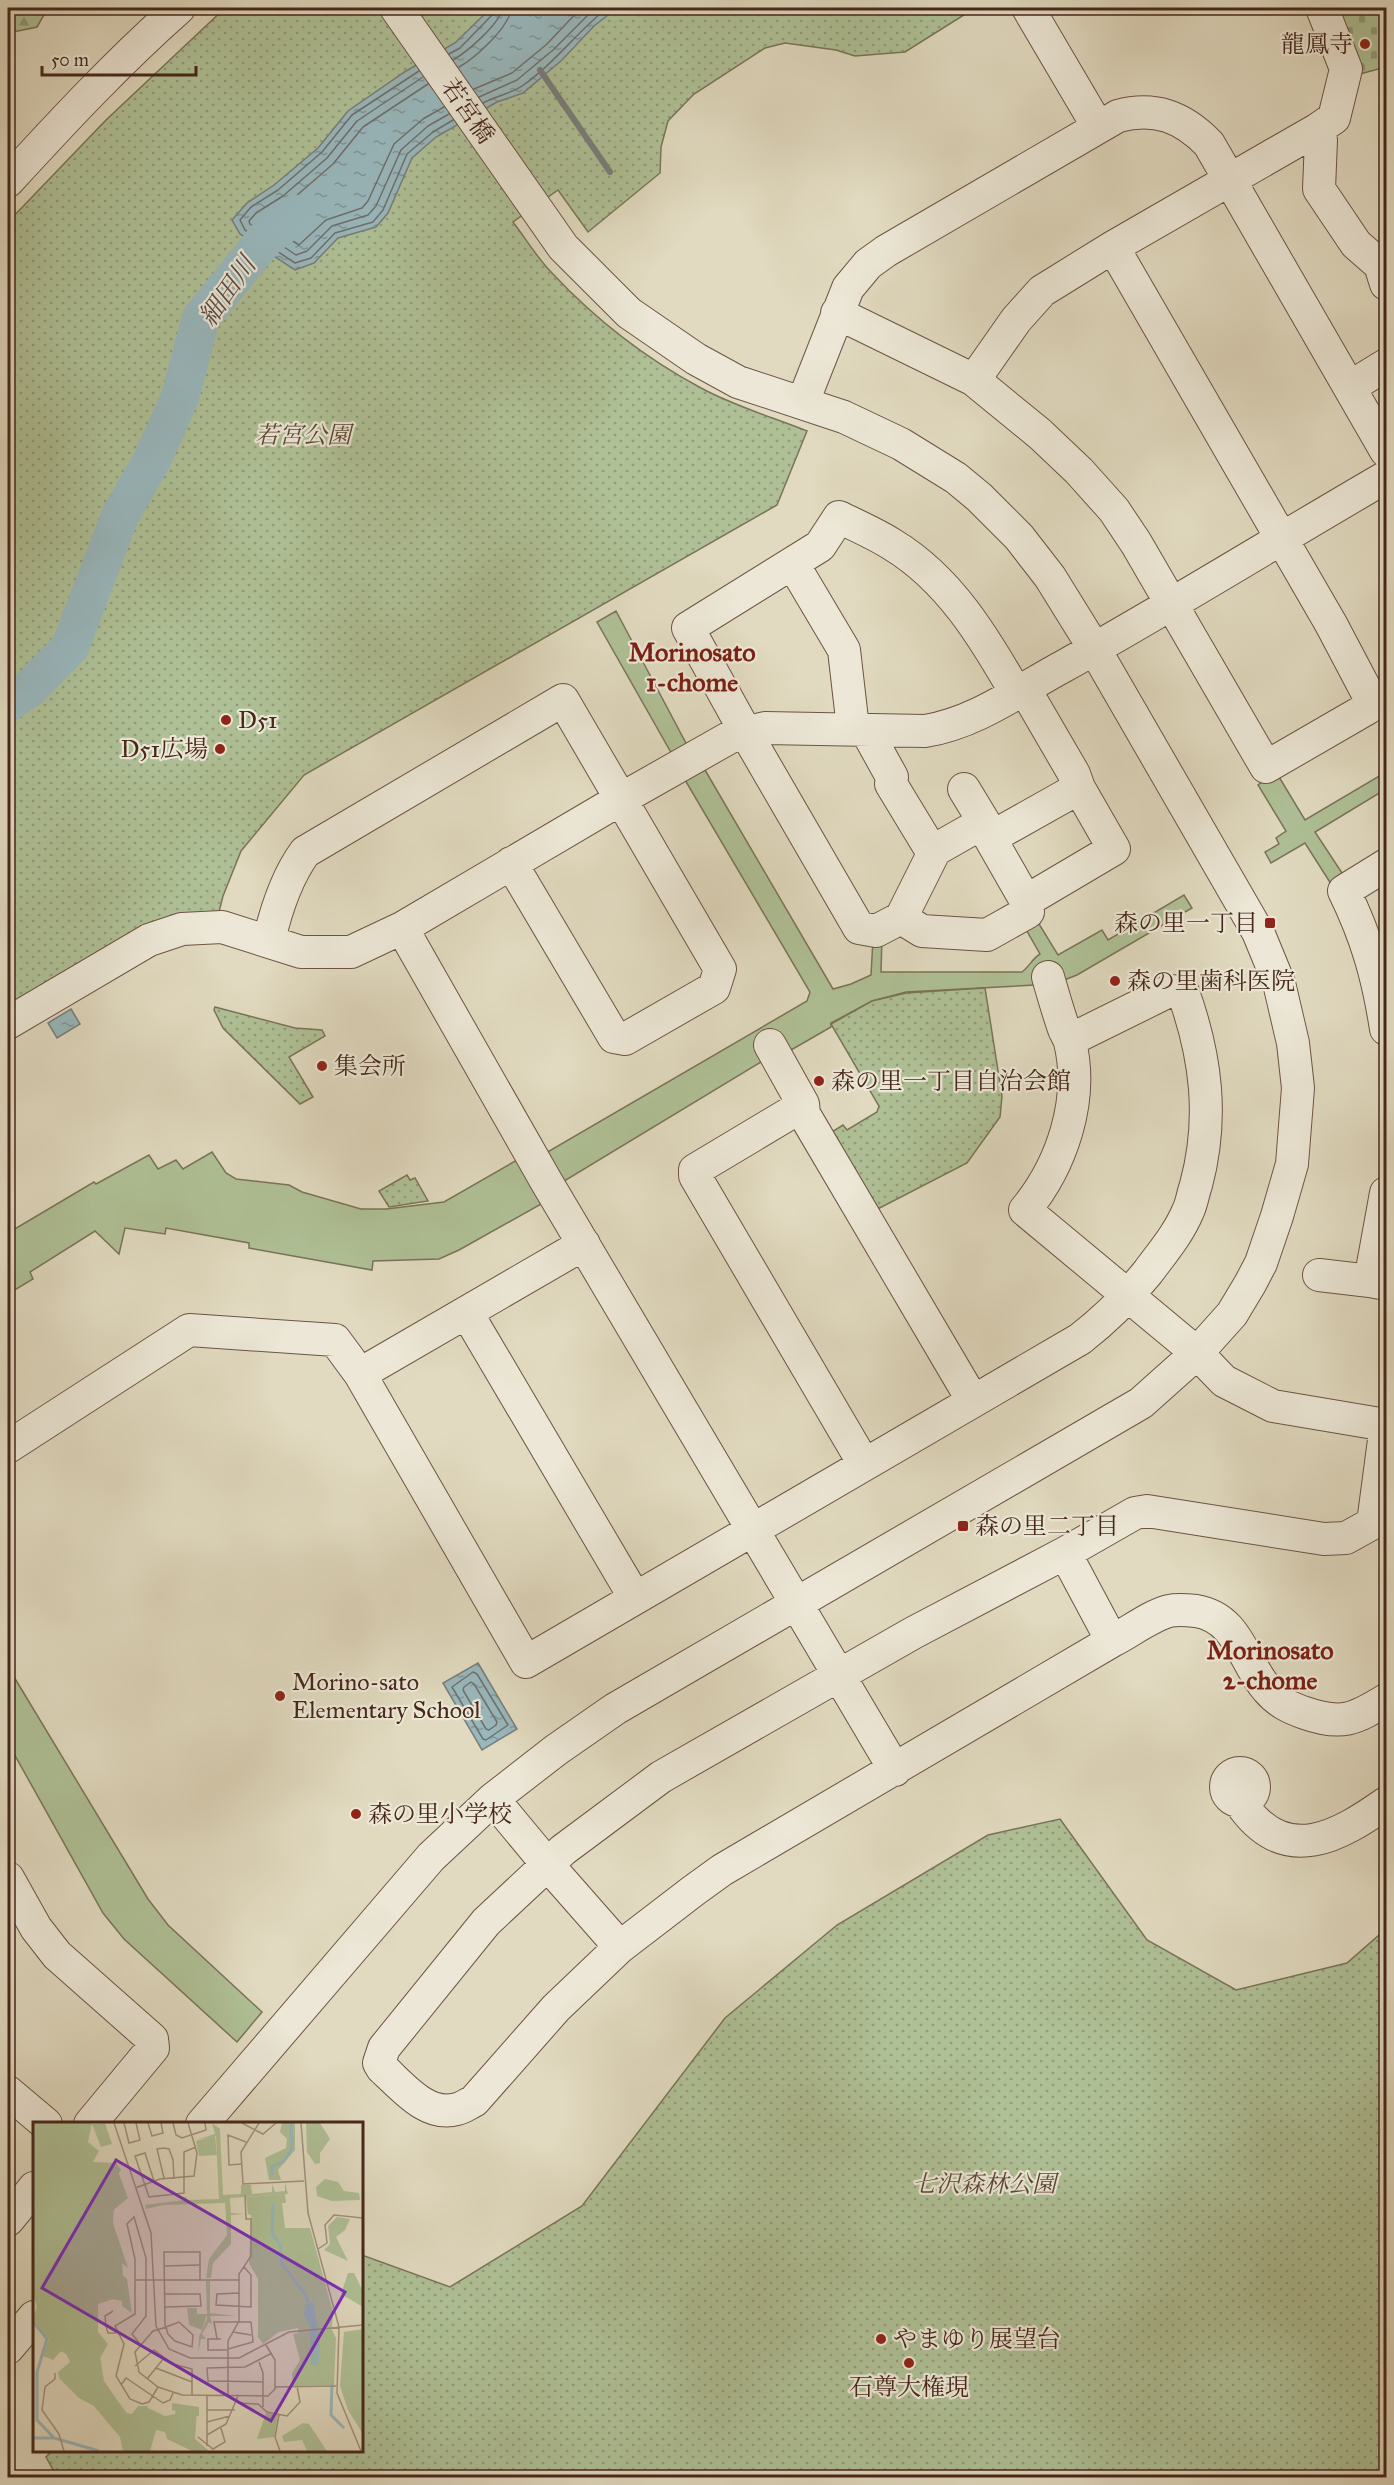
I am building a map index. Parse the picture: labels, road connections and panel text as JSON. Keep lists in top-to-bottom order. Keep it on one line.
{"streets":{"street":["若宮橋"]},"districts":["Morinosato 1-chome","Morinosato 2-chome"],"water":["細田川"],"parks":["若宮公園","七沢森林公園"],"places":{"other":["龍鳳寺","D51","D51広場","森の里歯科医院","集会所","森の里一丁目自治会館","Morino-sato Elementary School","森の里小学校","やまゆり展望台","石尊大権現"],"transit":["森の里一丁目","森の里二丁目"]},"scale_bar":"50 m"}
